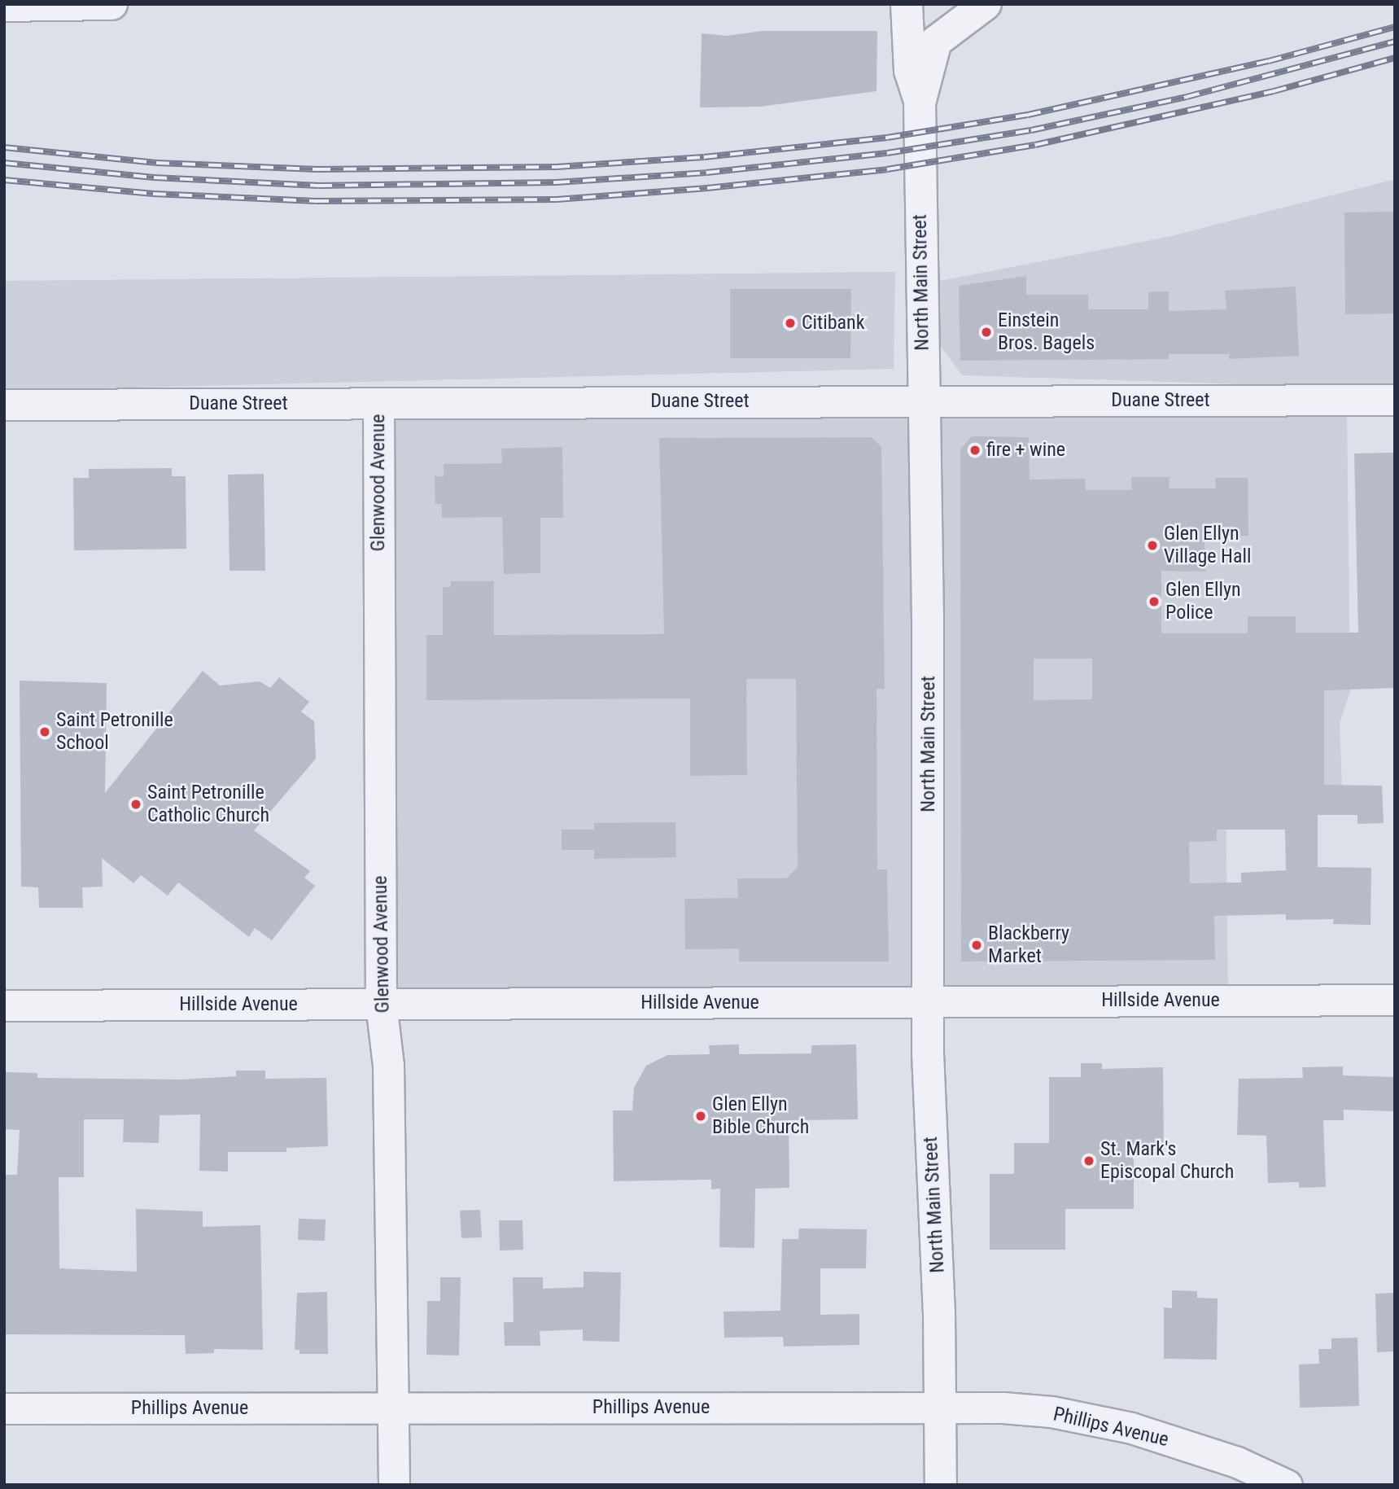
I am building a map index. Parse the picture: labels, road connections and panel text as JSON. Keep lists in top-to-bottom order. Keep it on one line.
{"streets":{"street":["North Main Street","Duane Street","Glenwood Avenue","Hillside Avenue","Phillips Avenue"]},"crossings":[["North Main Street","Duane Street"],["North Main Street","Hillside Avenue"],["North Main Street","Phillips Avenue"],["Duane Street","Glenwood Avenue"],["Glenwood Avenue","Hillside Avenue"],["Glenwood Avenue","Phillips Avenue"]],"places":["Citibank","Einstein Bros. Bagels","fire + wine","Glen Ellyn Village Hall","Glen Ellyn Police","Saint Petronille School","Saint Petronille Catholic Church","Blackberry Market","Glen Ellyn Bible Church","St. Mark's Episcopal Church"]}
